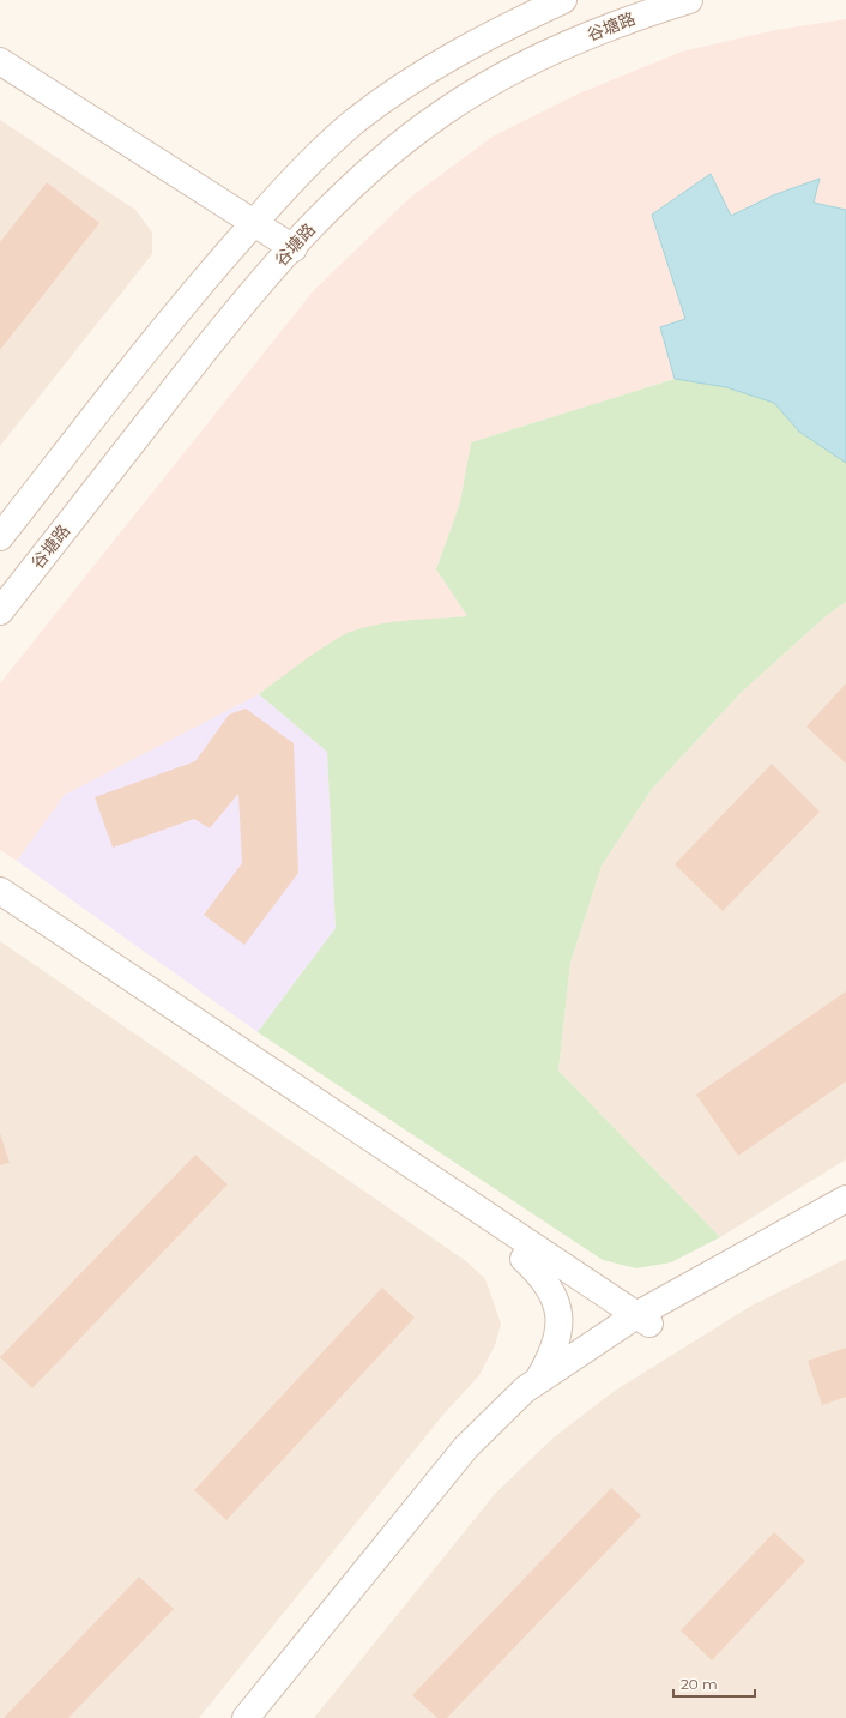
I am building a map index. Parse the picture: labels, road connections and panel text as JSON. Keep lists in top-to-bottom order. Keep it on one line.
{"streets":{"street":["谷塘路"]},"scale_bar":"20 m"}
